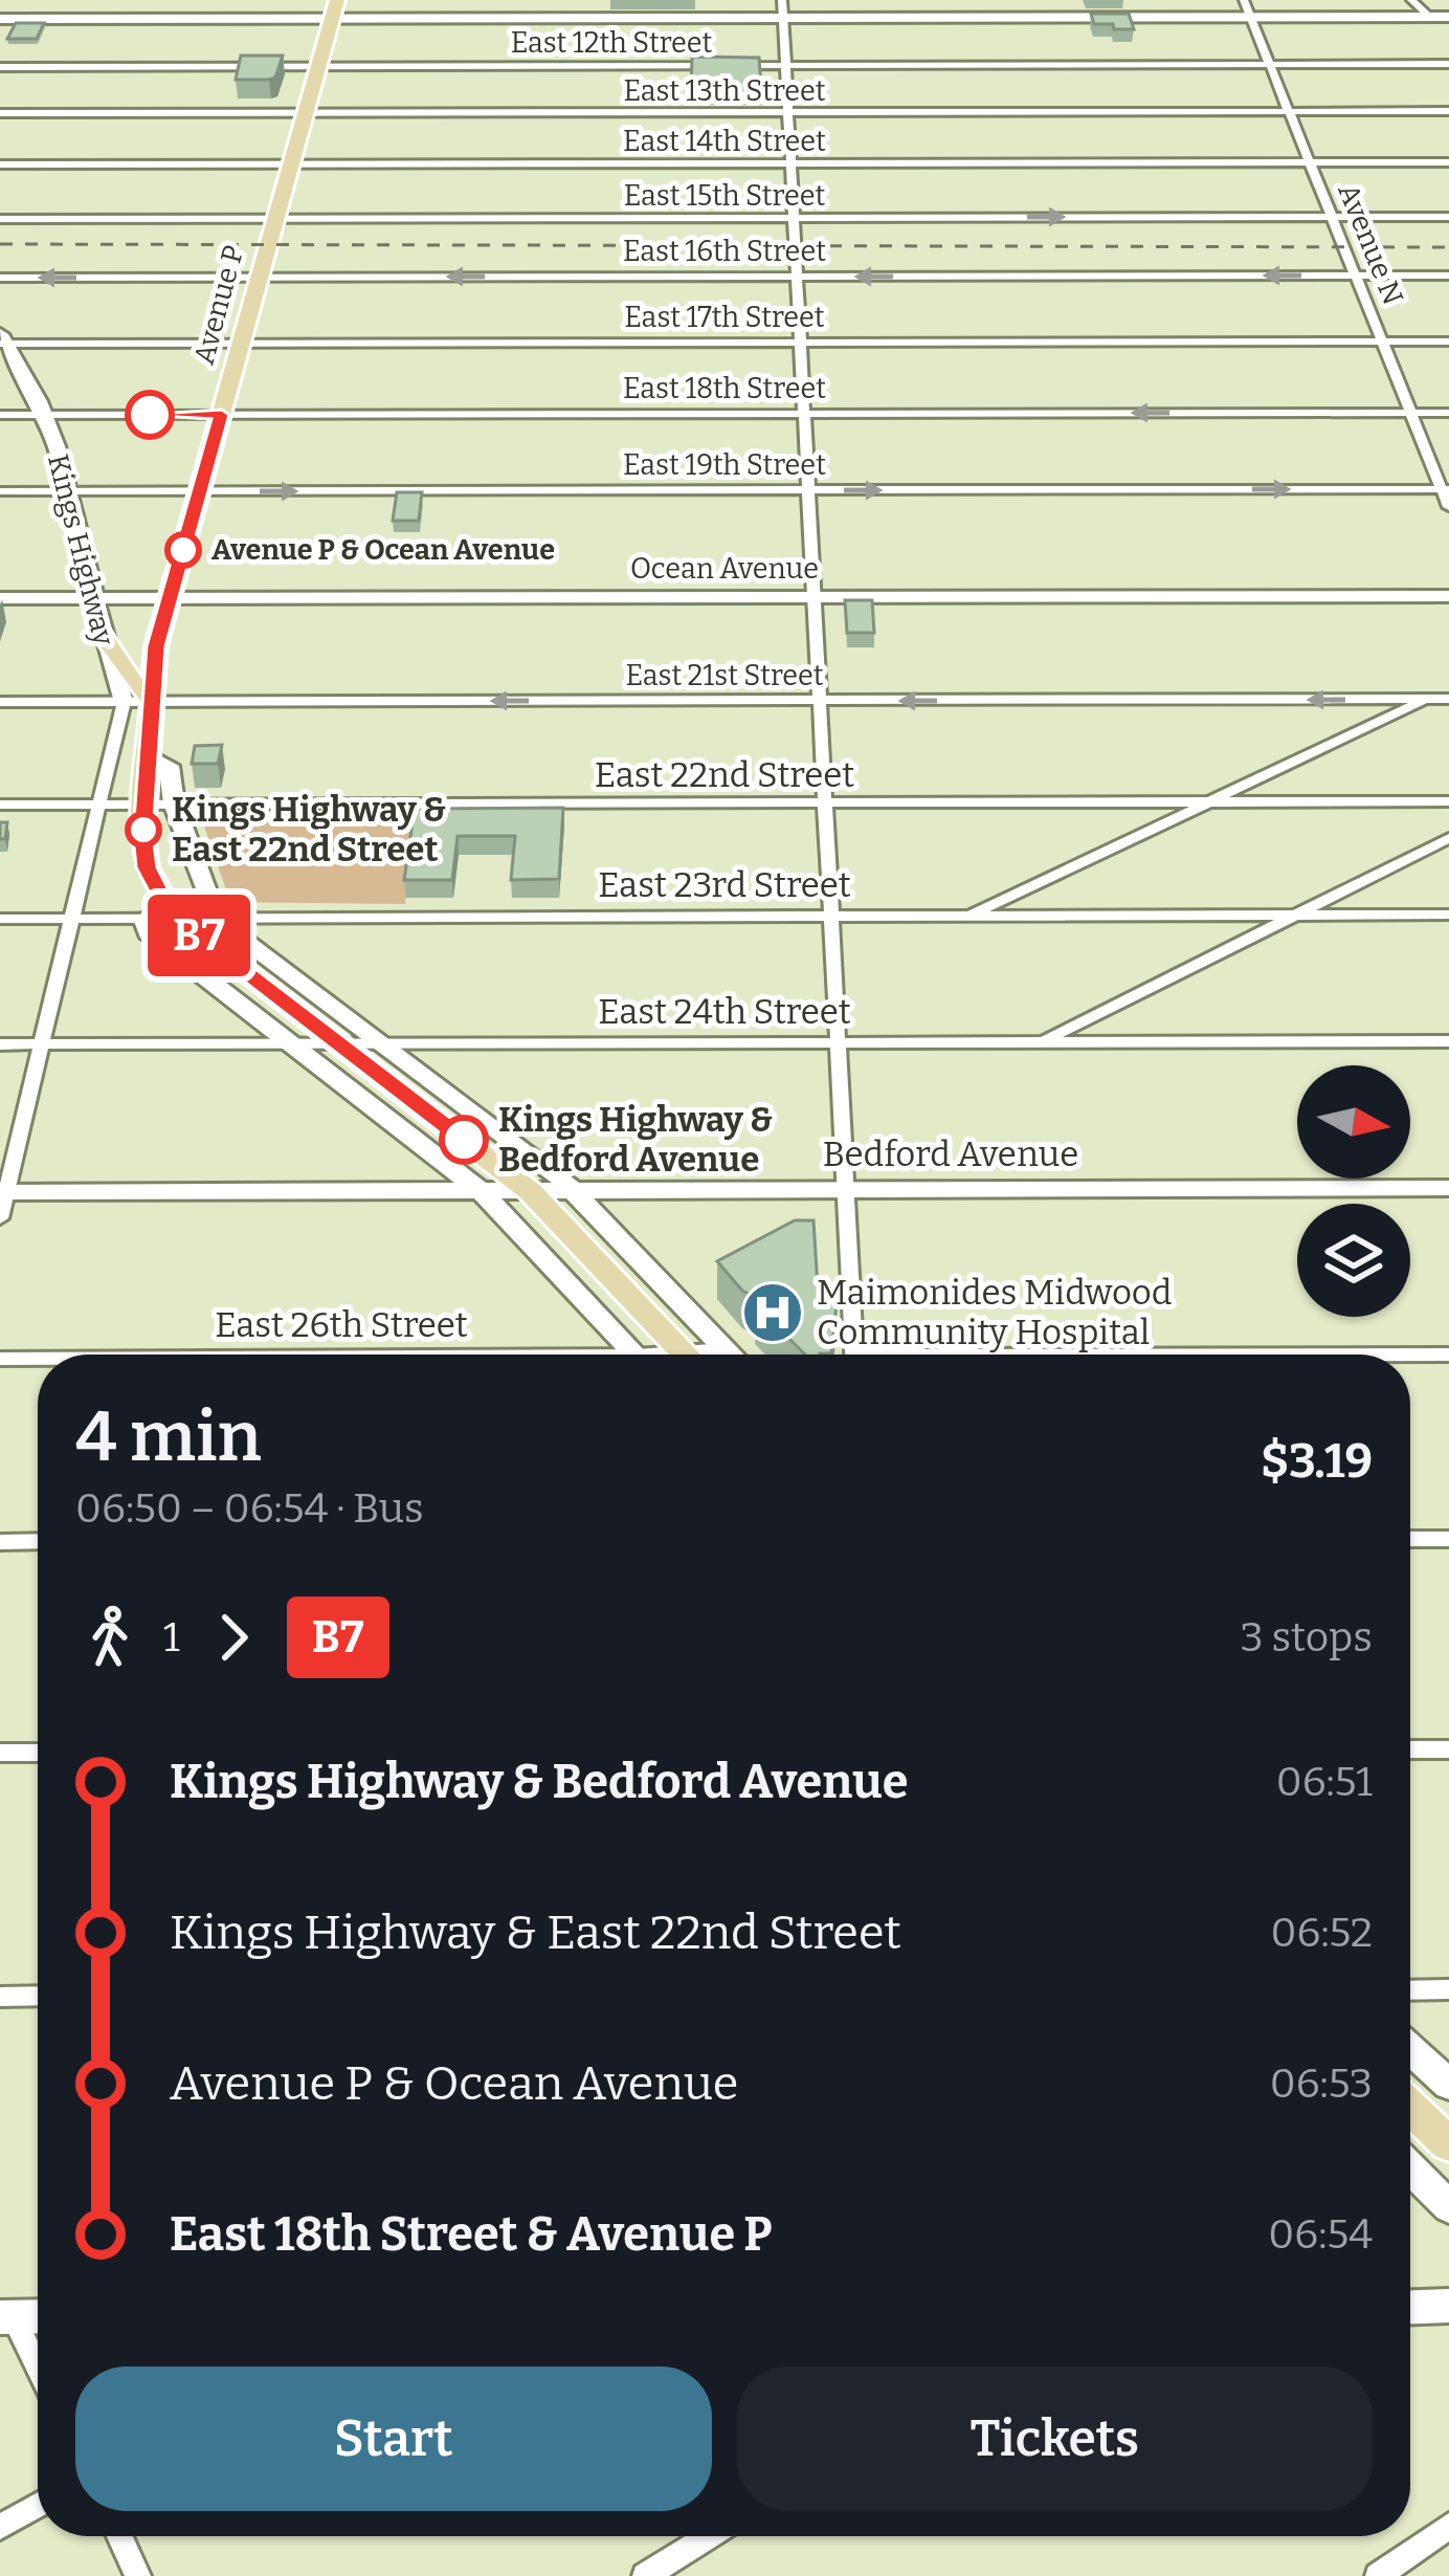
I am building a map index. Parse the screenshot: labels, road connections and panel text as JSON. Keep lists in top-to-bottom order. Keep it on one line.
{"streets":{"main road":["Avenue P","Kings Highway","Ocean Avenue","Bedford Avenue"],"street":["East 12th Street","East 13th Street","East 14th Street","East 15th Street","Avenue N","East 16th Street","East 17th Street","East 18th Street","East 19th Street","East 21st Street","East 22nd Street","East 23rd Street","East 24th Street","East 26th Street"]},"crossings":[["East 12th Street","Avenue N"],["East 12th Street","Avenue P"],["East 13th Street","Avenue N"],["East 13th Street","Avenue P"],["East 14th Street","Avenue N"],["East 14th Street","Avenue P"],["East 15th Street","Avenue N"],["East 15th Street","Avenue P"],["Avenue N","East 16th Street"],["Avenue N","East 17th Street"],["Avenue N","East 18th Street"],["Avenue N","East 19th Street"],["East 16th Street","Avenue P"],["Avenue P","East 17th Street"],["Avenue P","East 18th Street"],["Avenue P","East 19th Street"],["Avenue P","Ocean Avenue"],["Avenue P","East 21st Street"],["East 17th Street","Kings Highway"],["East 18th Street","Kings Highway"],["East 19th Street","Kings Highway"],["Kings Highway","Ocean Avenue"],["Kings Highway","East 21st Street"]],"one_way":["East 15th Street","East 16th Street","East 18th Street","East 19th Street"],"places":{"other":["Avenue P & Ocean Avenue","Kings Highway & East 22nd Street","Kings Highway & Bedford Avenue"],"hospital":["Maimonides Midwood Community Hospital"]},"lines":["bus line B7"],"north":"right","page":{"on_map":"B7","heading":["4 min","06:50 – 06:54 · Bus","$3.19"],"legs":["1","B7","3 stops"],"list":[{"name":"Kings Highway & Bedford Avenue","value":"06:51"},{"name":"Kings Highway & East 22nd Street","value":"06:52"},{"name":"Avenue P & Ocean Avenue","value":"06:53"},{"name":"East 18th Street & Avenue P","value":"06:54"}],"buttons":["Start","Tickets"]}}
